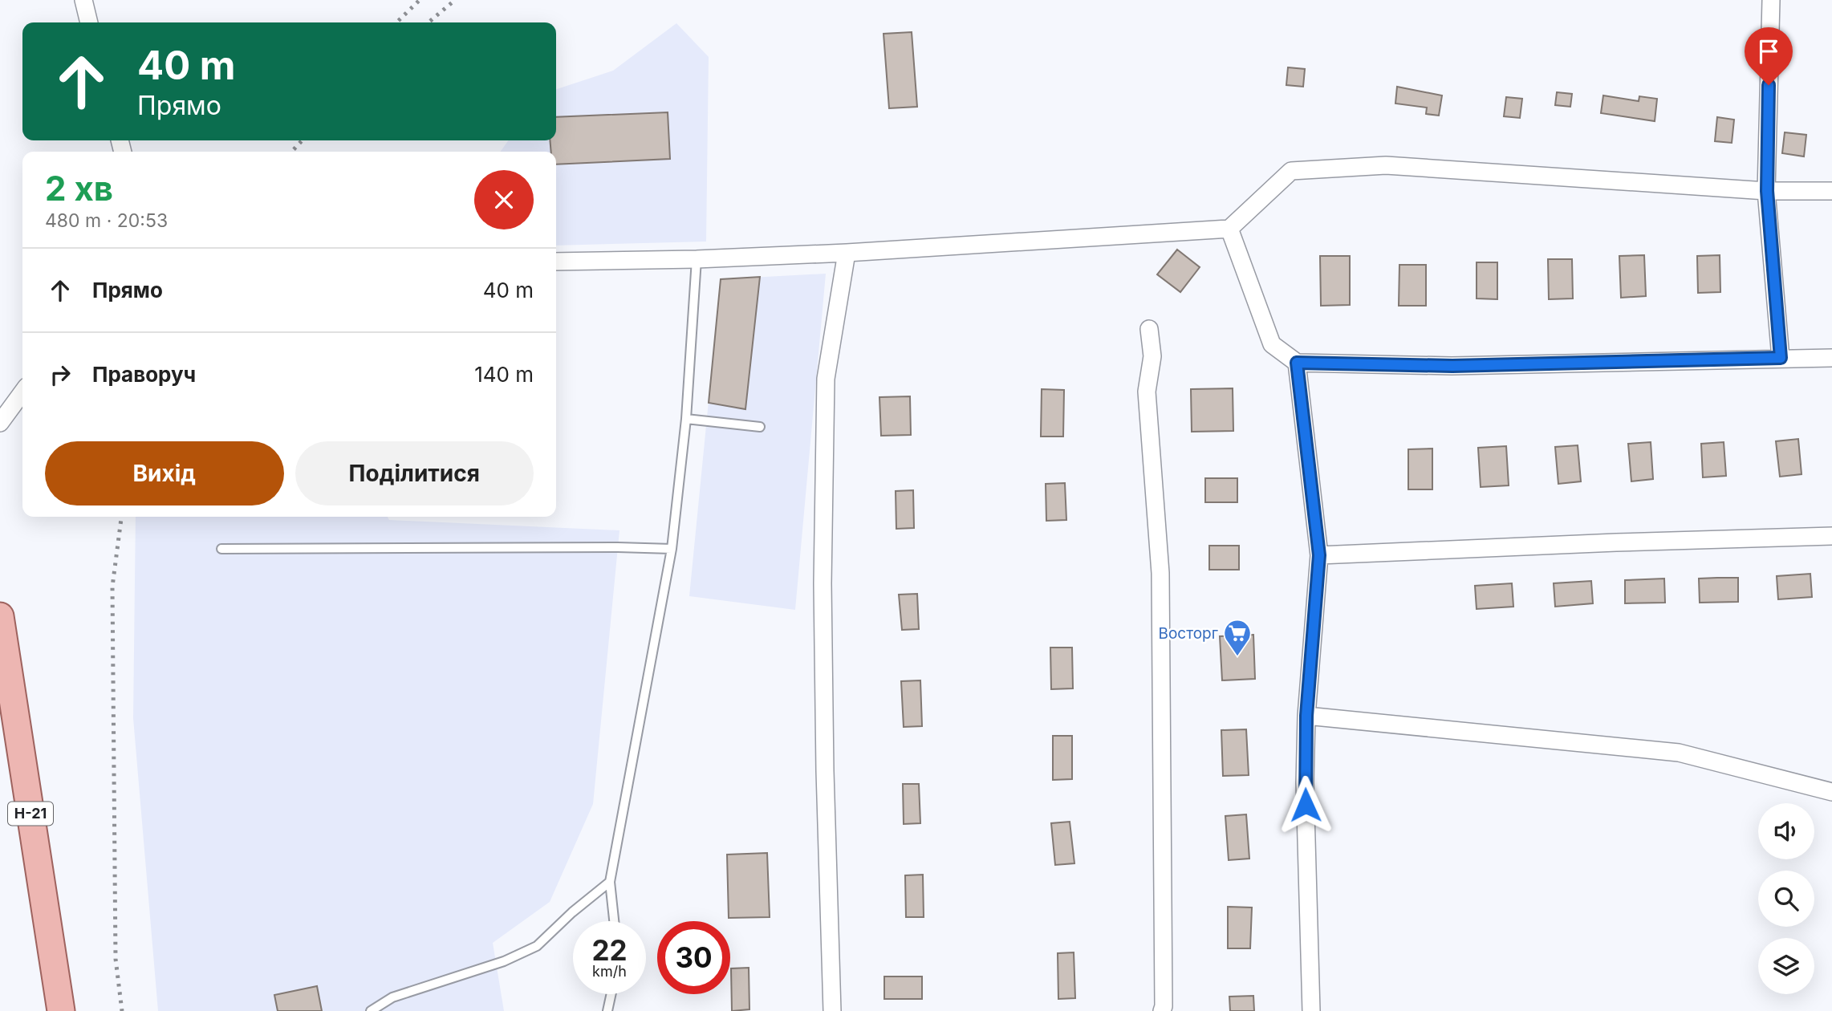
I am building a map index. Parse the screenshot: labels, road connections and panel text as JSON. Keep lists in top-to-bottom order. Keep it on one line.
{"streets":{"main road":["Н-21"]},"places":{"supermarket":["Восторг"]},"page":{"turn":["40 m","Прямо"],"heading":["2 хв","480 m · 20:53"],"list":[{"name":"Прямо","value":"40 m"},{"name":"Праворуч","value":"140 m"}],"buttons":["Вихід","Поділитися"],"speed":"22 km/h","limit":"30"}}
